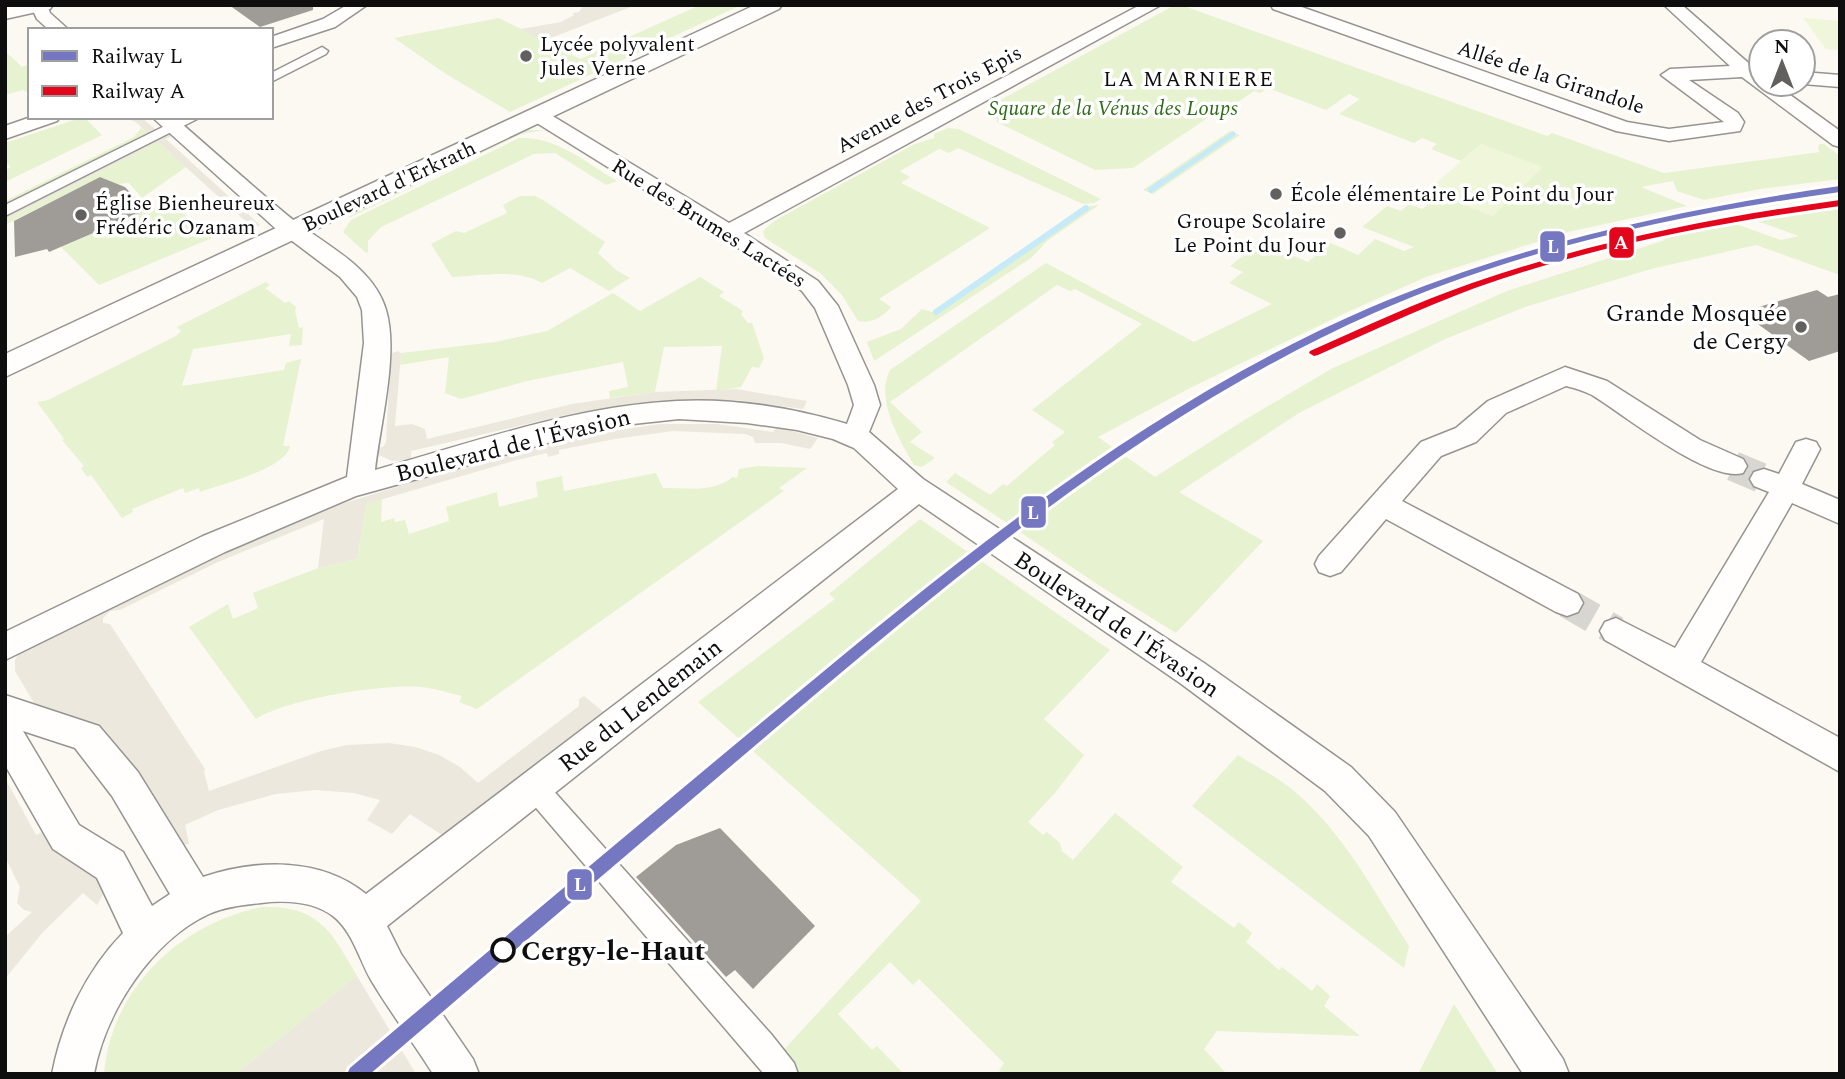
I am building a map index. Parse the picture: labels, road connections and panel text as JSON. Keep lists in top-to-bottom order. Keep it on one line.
{"streets":{"street":["Allée de la Girandole","Avenue des Trois Epis","Boulevard d'Erkrath","Rue des Brumes Lactées","Boulevard de l'Évasion","Rue du Lendemain"]},"crossings":[["Avenue des Trois Epis","Rue des Brumes Lactées"],["Boulevard d'Erkrath","Rue des Brumes Lactées"],["Rue des Brumes Lactées","Boulevard de l'Évasion"],["Boulevard de l'Évasion","Rue du Lendemain"]],"districts":["LA MARNIERE"],"parks":["Square de la Vénus des Loups"],"places":["Lycée polyvalent Jules Verne","École élémentaire Le Point du Jour","Église Bienheureux Frédéric Ozanam","Groupe Scolaire Le Point du Jour","Grande Mosquée de Cergy","Cergy-le-Haut"],"lines":["rail line L","rail line A"],"legend":["Railway L","Railway A"],"north":"top"}
